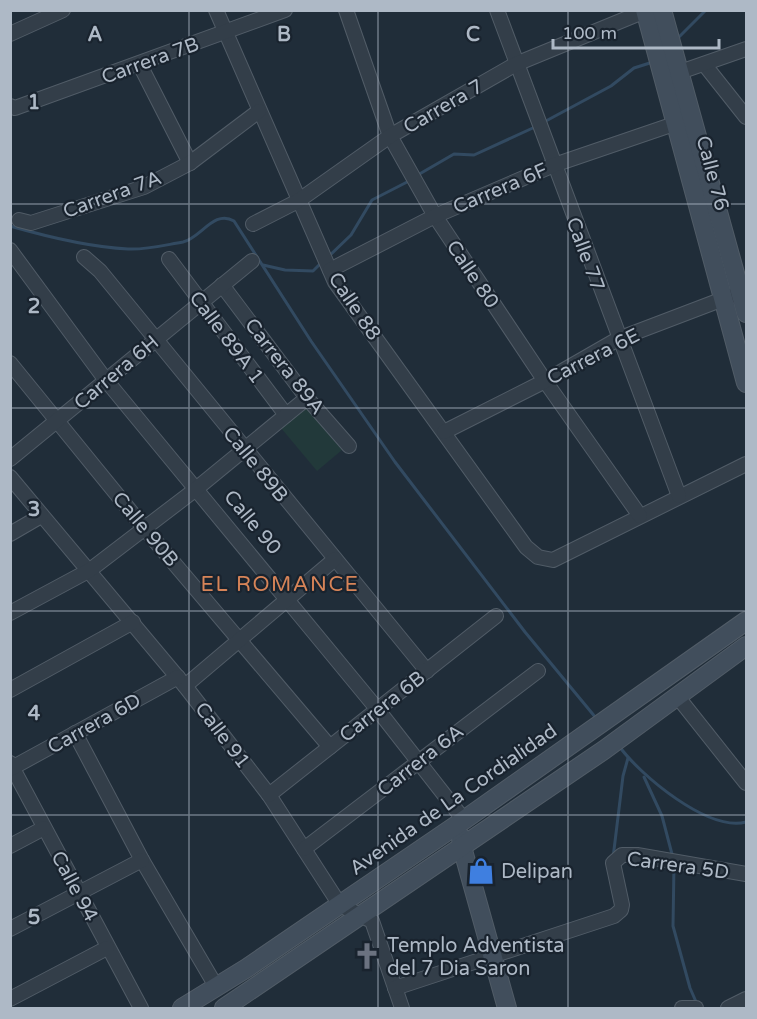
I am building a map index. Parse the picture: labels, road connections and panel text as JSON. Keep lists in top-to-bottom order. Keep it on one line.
{"streets":{"main road":["Calle 76","Avenida de La Cordialidad"],"street":["Carrera 7B","Carrera 7","Carrera 6F","Carrera 7A","Calle 77","Calle 80","Calle 88","Calle 89A 1","Carrera 6E","Carrera 89A","Carrera 6H","Calle 89B","Calle 90","Calle 90B","Carrera 6B","Carrera 6D","Calle 91","Carrera 6A","Carrera 5D","Calle 94"]},"crossings":[["Carrera 7B","Calle 88"],["Carrera 7","Calle 76"],["Carrera 7","Calle 77"],["Carrera 7","Calle 80"],["Carrera 7","Calle 88"],["Calle 76","Carrera 6F"],["Calle 76","Carrera 6E"],["Carrera 6F","Calle 77"],["Carrera 6F","Calle 80"],["Carrera 6F","Calle 88"],["Carrera 7A","Calle 88"],["Calle 77","Carrera 6E"],["Calle 80","Calle 88"],["Calle 80","Carrera 6E"],["Calle 88","Carrera 6E"],["Calle 89A 1","Carrera 6H"],["Carrera 89A","Carrera 6H"],["Carrera 6H","Calle 89B"],["Carrera 6H","Calle 90"],["Carrera 6H","Calle 90B"],["Calle 89B","Carrera 6B"],["Calle 89B","Carrera 6D"],["Calle 90","Carrera 6B"],["Calle 90","Carrera 6D"],["Calle 90","Carrera 6A"],["Calle 90","Avenida de La Cordialidad"],["Calle 90B","Carrera 6B"],["Calle 90B","Carrera 6D"],["Carrera 6B","Calle 91"],["Carrera 6D","Calle 91"],["Carrera 6D","Calle 94"],["Calle 91","Carrera 6A"],["Calle 91","Avenida de La Cordialidad"]],"districts":["EL ROMANCE"],"places":{"shop":["Delipan"],"church":["Templo Adventista del 7 Dia Saron"]},"scale_bar":"100 m","grid":{"columns":["A","B","C"],"rows":["1","2","3","4","5"]}}
